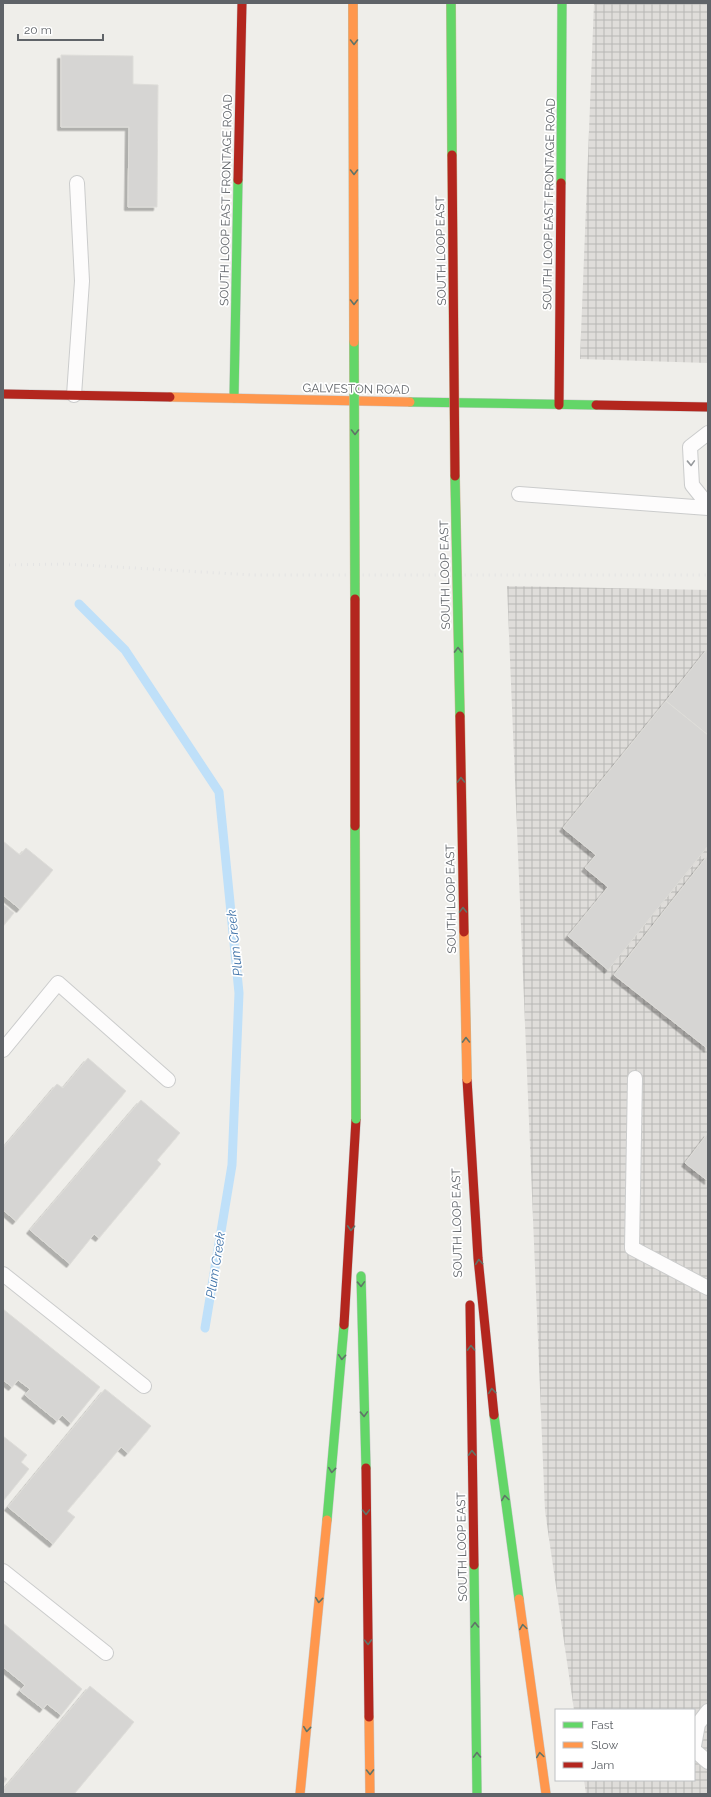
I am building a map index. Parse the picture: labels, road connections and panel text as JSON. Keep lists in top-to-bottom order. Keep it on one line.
{"streets":{"main road":["SOUTH LOOP EAST FRONTAGE ROAD","SOUTH LOOP EAST","GALVESTON ROAD"]},"crossings":[["SOUTH LOOP EAST FRONTAGE ROAD","GALVESTON ROAD"]],"water":["Plum Creek"],"legend":["Fast","Slow","Jam"],"scale_bar":"20 m"}
